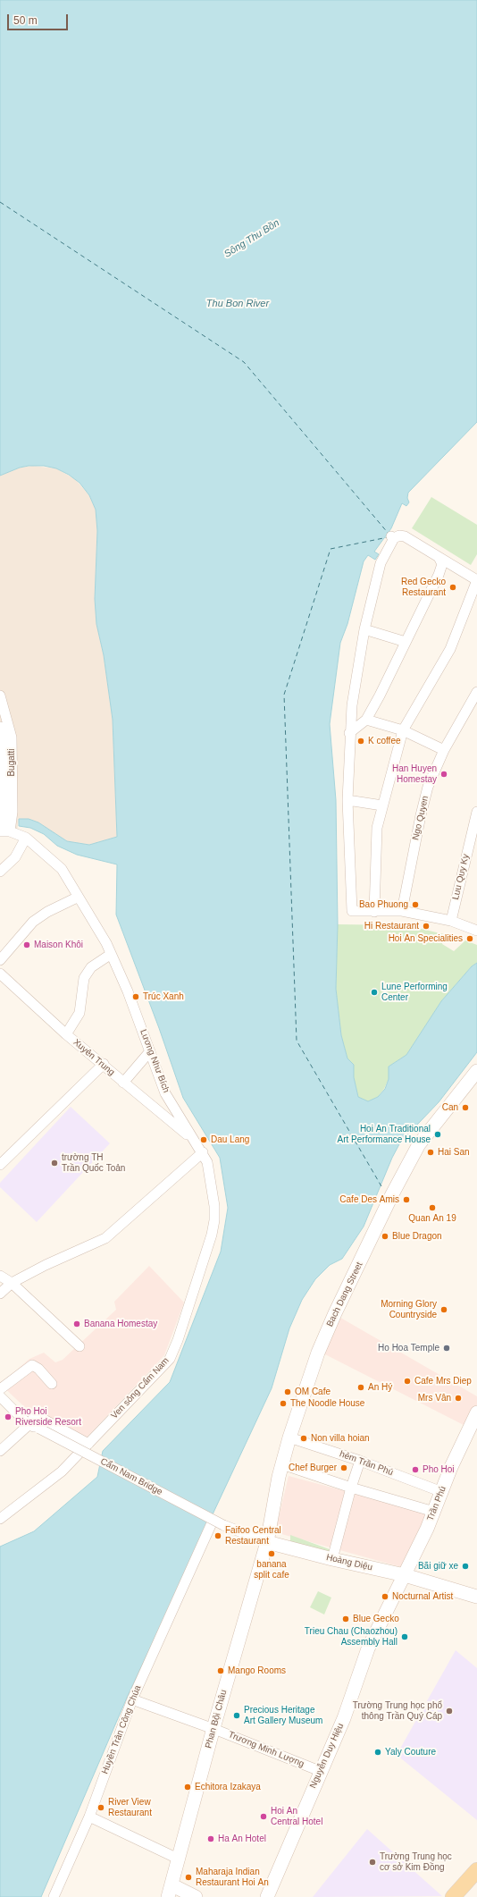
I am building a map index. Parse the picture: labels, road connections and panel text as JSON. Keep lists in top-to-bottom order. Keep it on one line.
{"streets":{"street":["Bugatti","Ngo Quyen","Luu Quy Ky","Xuyên Trung","Lương Như Bích","Bach Dang Street","Ven sông Cẩm Nam","hẻm Trần Phú","Cẩm Nam Bridge","Trần Phú","Hoàng Diệu","Phan Bội Châu","Huyền Trân Công Chúa","Trương Minh Lượng","Nguyễn Duy Hiệu"]},"crossings":[["Bugatti","Lương Như Bích"],["Xuyên Trung","Lương Như Bích"],["Lương Như Bích","Ven sông Cẩm Nam"],["Bach Dang Street","hẻm Trần Phú"],["Bach Dang Street","Hoàng Diệu"],["Bach Dang Street","Phan Bội Châu"],["hẻm Trần Phú","Trần Phú"],["Cẩm Nam Bridge","Hoàng Diệu"],["Trần Phú","Hoàng Diệu"],["Trần Phú","Nguyễn Duy Hiệu"],["Hoàng Diệu","Phan Bội Châu"],["Hoàng Diệu","Nguyễn Duy Hiệu"],["Phan Bội Châu","Trương Minh Lượng"],["Huyền Trân Công Chúa","Trương Minh Lượng"],["Trương Minh Lượng","Nguyễn Duy Hiệu"]],"water":["Sông Thu Bồn","Thu Bon River"],"places":["Red Gecko Restaurant","K coffee","Han Huyen Homestay","Bao Phuong","Hi Restaurant","Hoi An Specialities","Maison Khôi","Lune Performing Center","Trúc Xanh","Can","Hoi An Traditional Art Performance House","Dau Lang","Hai San","trường TH Trần Quốc Toản","Cafe Des Amis","Quan An 19","Blue Dragon","Morning Glory Countryside","Banana Homestay","Ho Hoa Temple","Cafe Mrs Diep","An Hý","OM Cafe","Mrs Vân","The Noodle House","Pho Hoi Riverside Resort","Non villa hoian","Chef Burger","Pho Hoi","Faifoo Central Restaurant","banana split cafe","Bãi giữ xe","Nocturnal Artist","Blue Gecko","Trieu Chau (Chaozhou) Assembly Hall","Mango Rooms","Trường Trung học phổ thông Trần Quý Cáp","Precious Heritage Art Gallery Museum","Yaly Couture","Echitora Izakaya","River View Restaurant","Hoi An Central Hotel","Ha An Hotel","Trường Trung học cơ sở Kim Đồng","Maharaja Indian Restaurant Hoi An"],"scale_bar":"50 m"}
